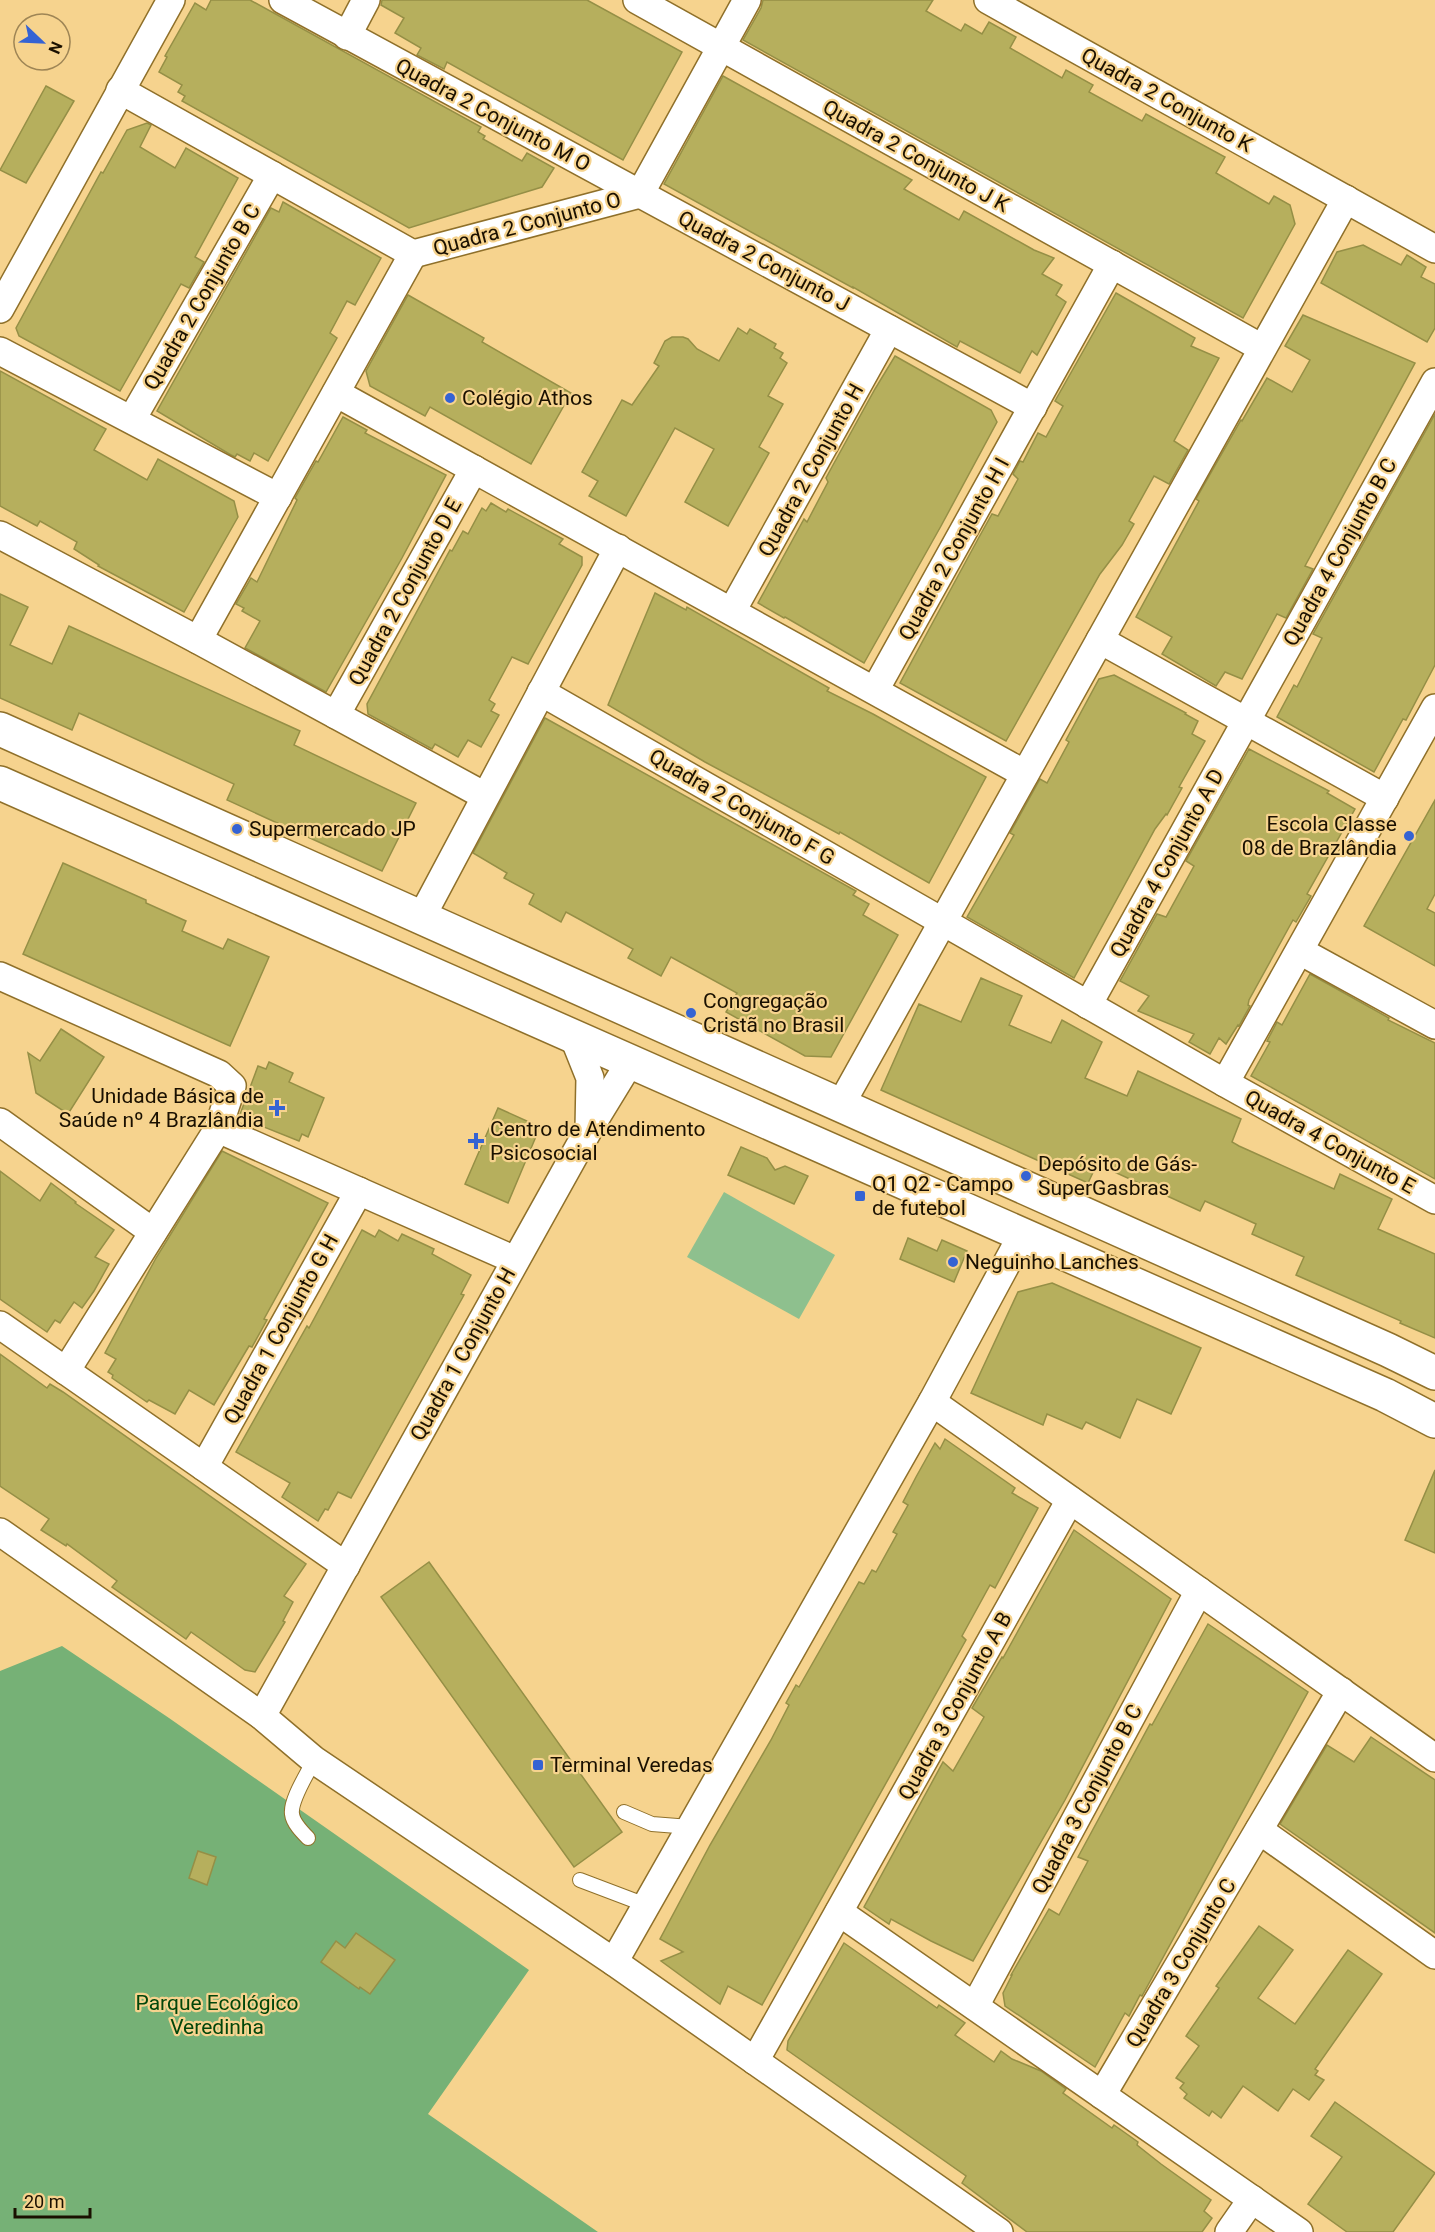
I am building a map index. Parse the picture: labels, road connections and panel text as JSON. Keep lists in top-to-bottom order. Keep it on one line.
{"streets":{"street":["Quadra 2 Conjunto K","Quadra 2 Conjunto M O","Quadra 2 Conjunto J K","Quadra 2 Conjunto O","Quadra 2 Conjunto J","Quadra 2 Conjunto B C","Quadra 2 Conjunto H","Quadra 2 Conjunto H I","Quadra 4 Conjunto B C","Quadra 2 Conjunto D E","Quadra 2 Conjunto F G","Quadra 4 Conjunto A D","Quadra 4 Conjunto E","Quadra 1 Conjunto G H","Quadra 1 Conjunto H","Quadra 3 Conjunto A B","Quadra 3 Conjunto B C","Quadra 3 Conjunto C"]},"crossings":[["Quadra 2 Conjunto M O","Quadra 2 Conjunto O"],["Quadra 2 Conjunto M O","Quadra 2 Conjunto J"],["Quadra 2 Conjunto J K","Quadra 2 Conjunto H I"],["Quadra 2 Conjunto O","Quadra 2 Conjunto J"],["Quadra 2 Conjunto J","Quadra 2 Conjunto H"],["Quadra 2 Conjunto J","Quadra 2 Conjunto H I"],["Quadra 4 Conjunto B C","Quadra 4 Conjunto A D"],["Quadra 2 Conjunto F G","Quadra 4 Conjunto A D"],["Quadra 2 Conjunto F G","Quadra 4 Conjunto E"],["Quadra 4 Conjunto A D","Quadra 4 Conjunto E"],["Quadra 1 Conjunto G H","Quadra 1 Conjunto H"]],"parks":["Parque Ecológico Veredinha"],"places":{"other":["Colégio Athos","Supermercado JP","Escola Classe 08 de Brazlândia","Congregação Cristã no Brasil","Depósito de Gás- SuperGasbras","Neguinho Lanches"],"health":["Unidade Básica de Saúde nº 4 Brazlândia","Centro de Atendimento Psicosocial"],"transit":["Q1 Q2 - Campo de futebol","Terminal Veredas"]},"scale_bar":"20 m","north":"bottom right"}
